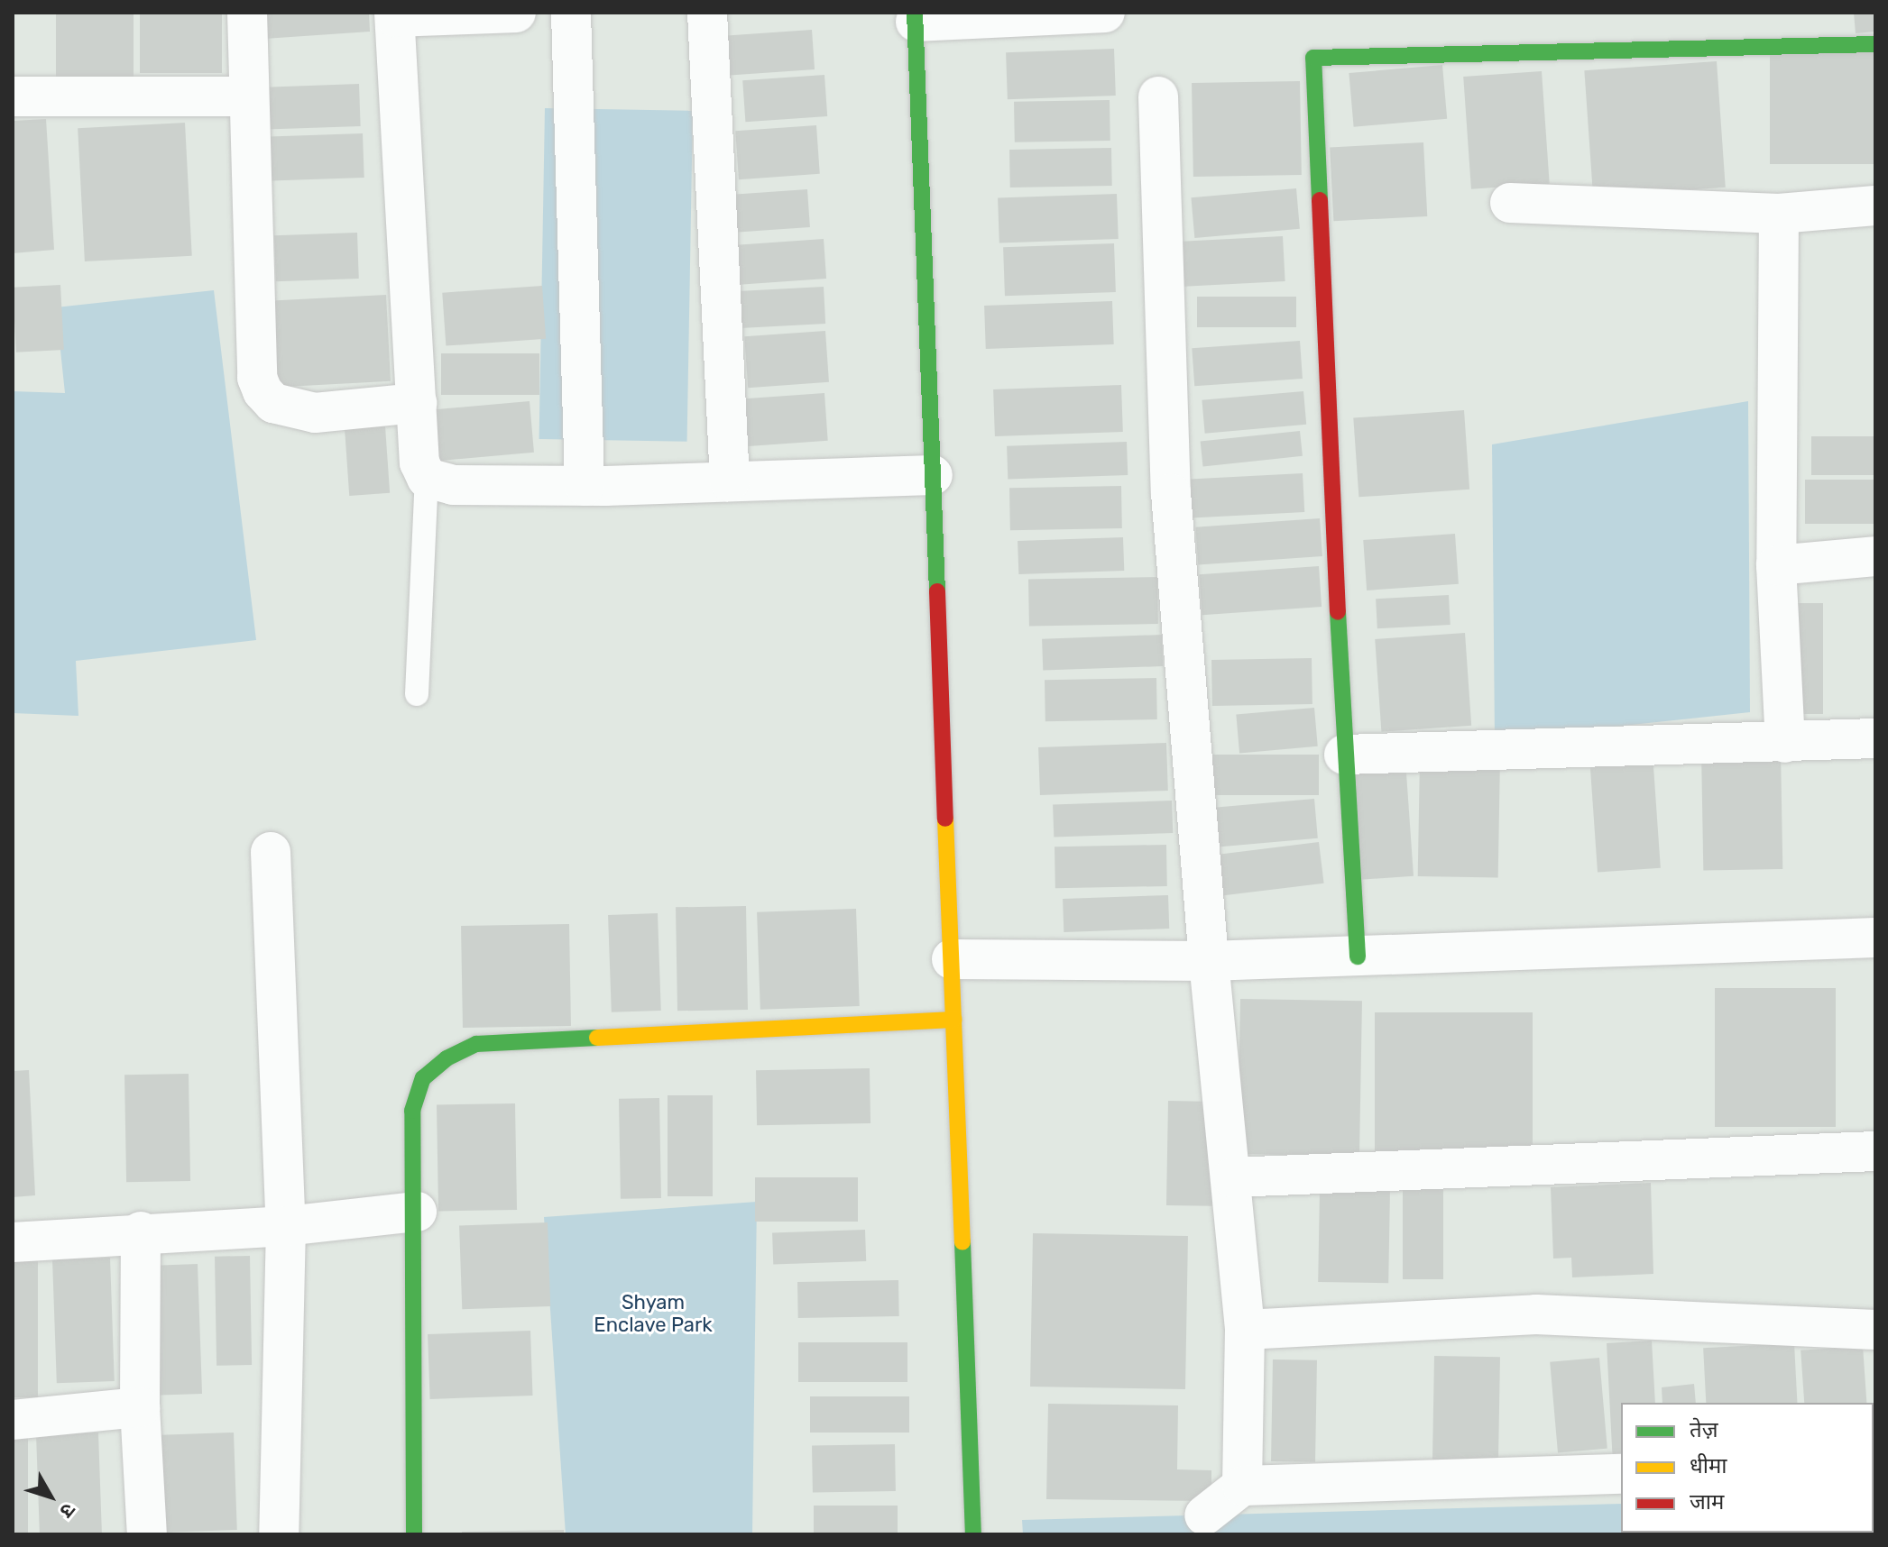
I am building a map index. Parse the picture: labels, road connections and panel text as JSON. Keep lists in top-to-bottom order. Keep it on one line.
{"parks":["Shyam Enclave Park"],"legend":["तेज़","धीमा","जाम"],"north":"bottom right"}
